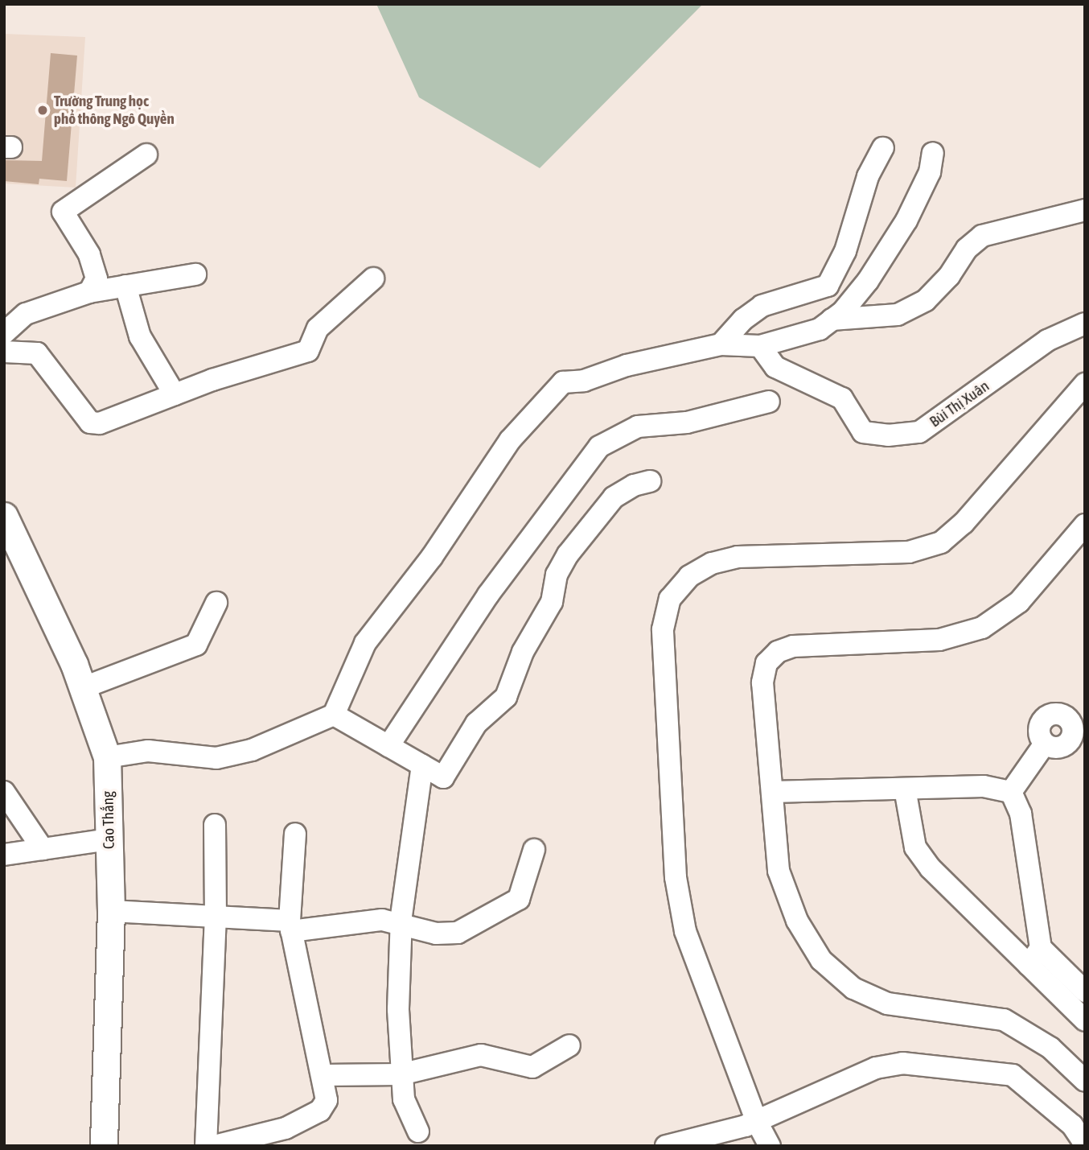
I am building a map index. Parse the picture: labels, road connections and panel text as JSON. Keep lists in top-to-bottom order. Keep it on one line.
{"streets":{"main road":["Cao Thắng"],"street":["Bùi Thị Xuân"]},"places":["Trường Trung học phổ thông Ngô Quyền"]}
